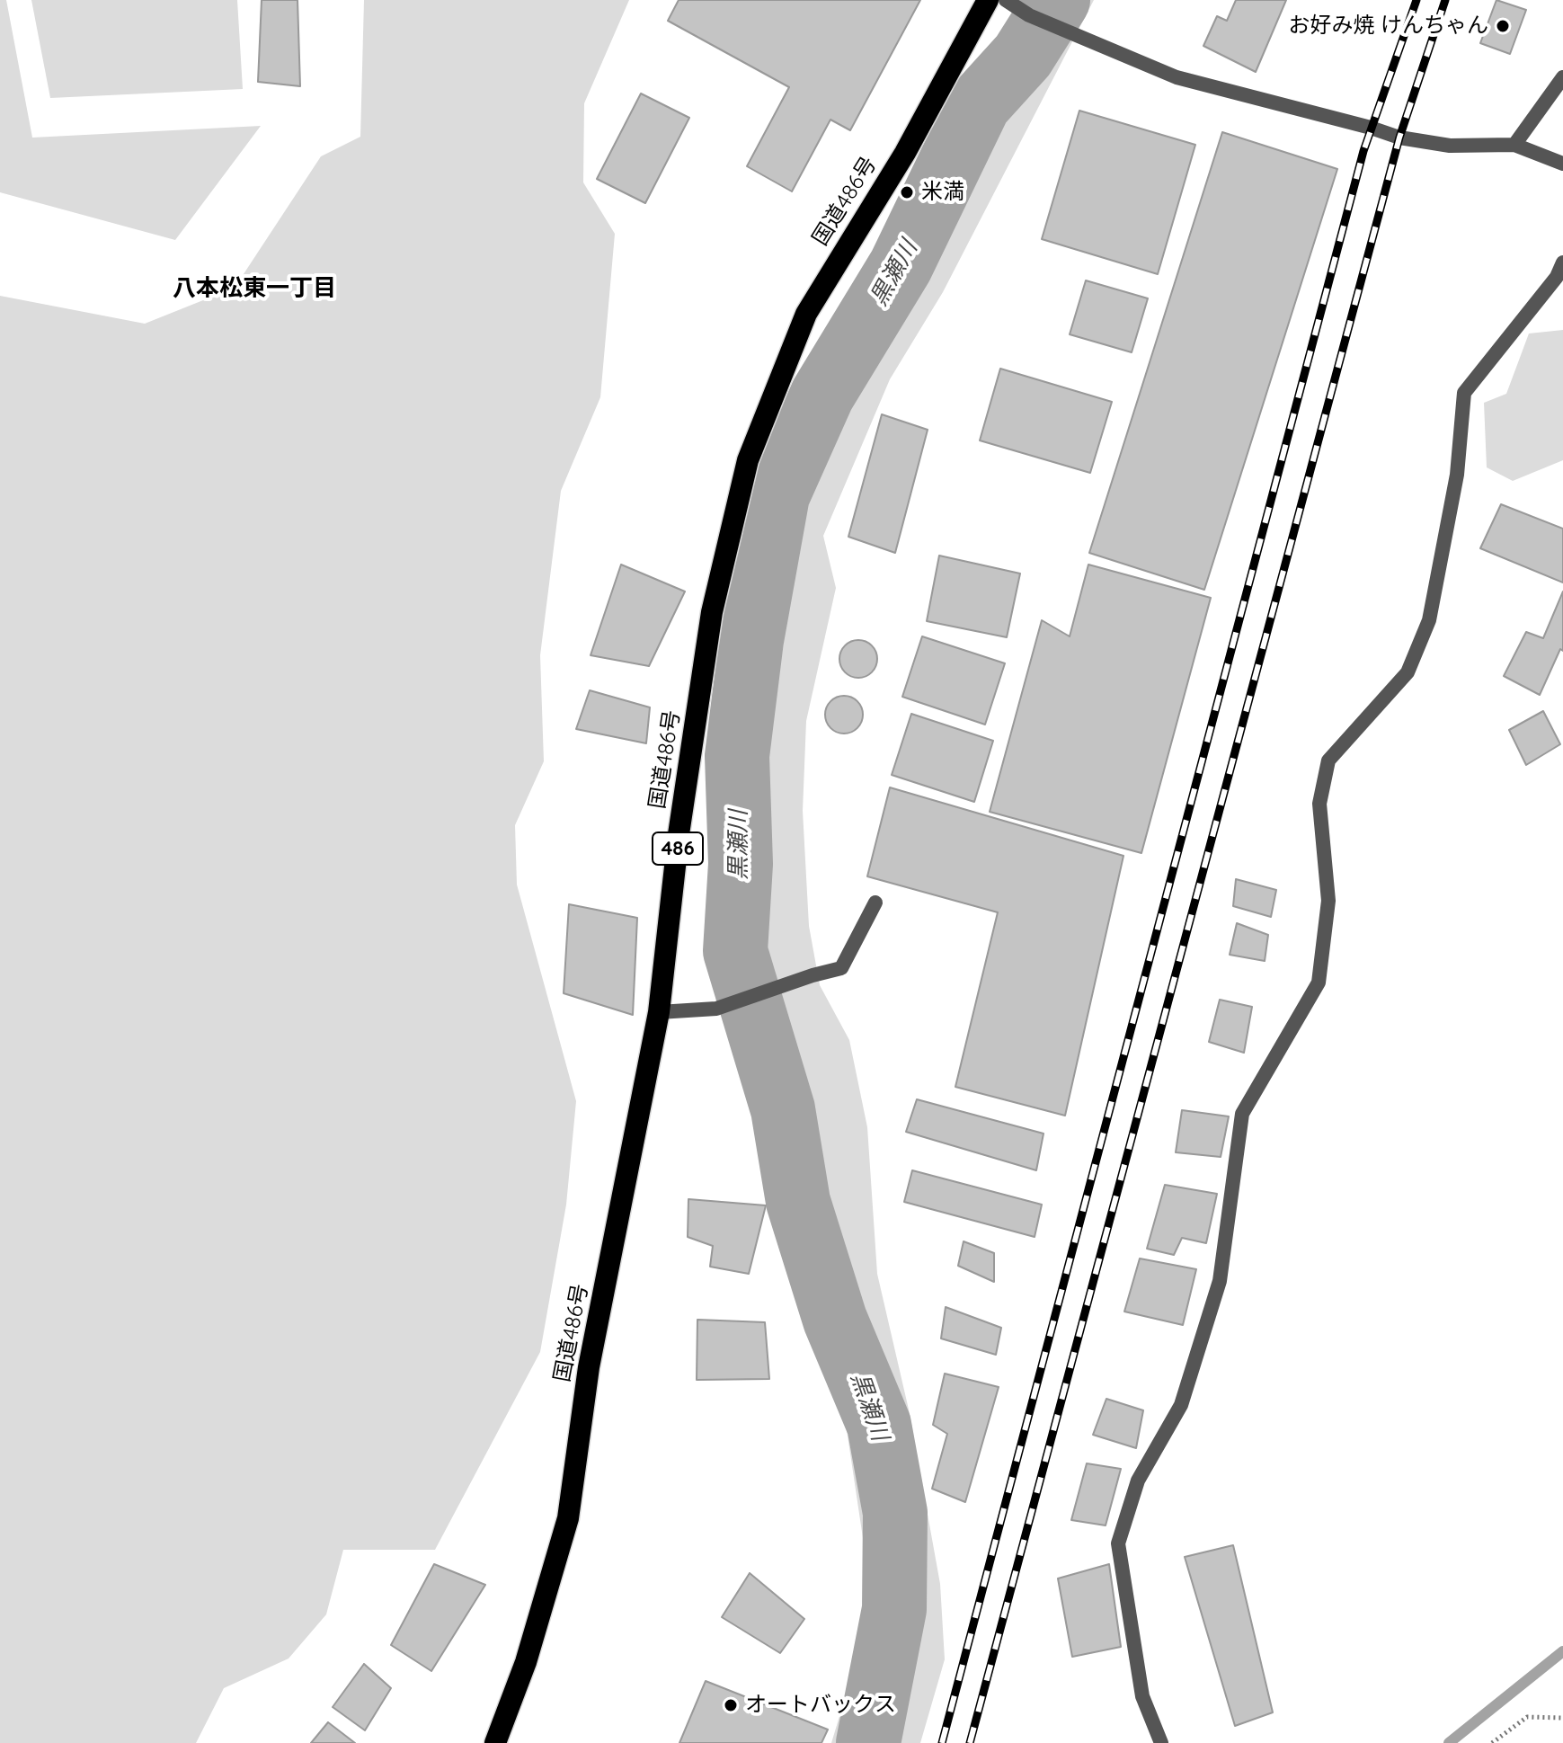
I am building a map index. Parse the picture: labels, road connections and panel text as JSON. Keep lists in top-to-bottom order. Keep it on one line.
{"streets":{"highway":["国道486号","486"]},"districts":["八本松東一丁目"],"water":["黒瀬川"],"places":["お好み焼 けんちゃん","米満","オートバックス"]}
